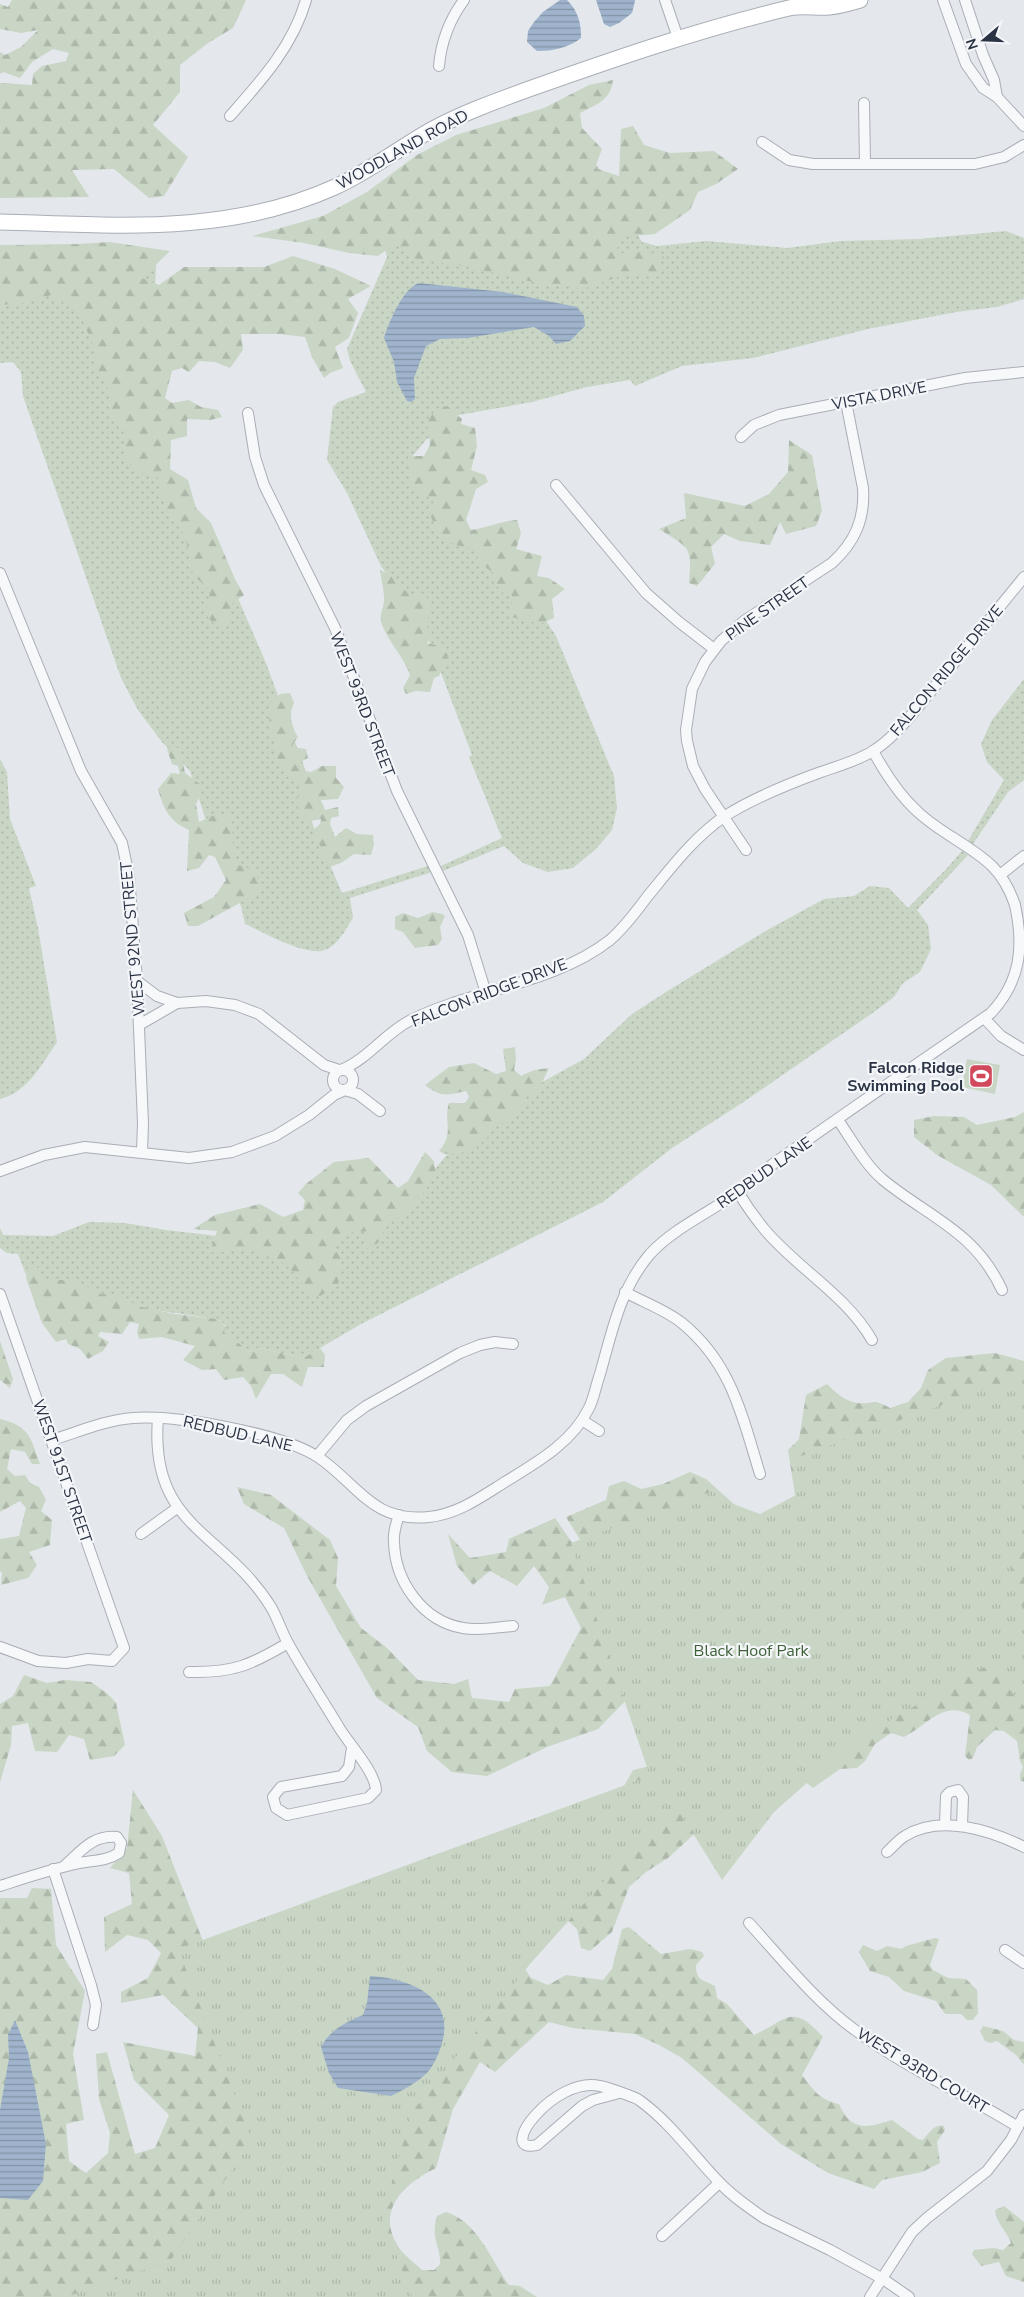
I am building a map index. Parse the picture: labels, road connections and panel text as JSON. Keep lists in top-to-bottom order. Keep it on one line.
{"streets":{"main road":["WOODLAND ROAD"],"street":["VISTA DRIVE","PINE STREET","FALCON RIDGE DRIVE","WEST 93RD STREET","WEST 92ND STREET","REDBUD LANE","WEST 91ST STREET","WEST 93RD COURT"]},"crossings":[["VISTA DRIVE","PINE STREET"],["PINE STREET","FALCON RIDGE DRIVE"],["FALCON RIDGE DRIVE","WEST 93RD STREET"],["FALCON RIDGE DRIVE","REDBUD LANE"],["REDBUD LANE","WEST 91ST STREET"]],"parks":["Black Hoof Park"],"places":{"sports":["Falcon Ridge Swimming Pool"]},"north":"left"}
